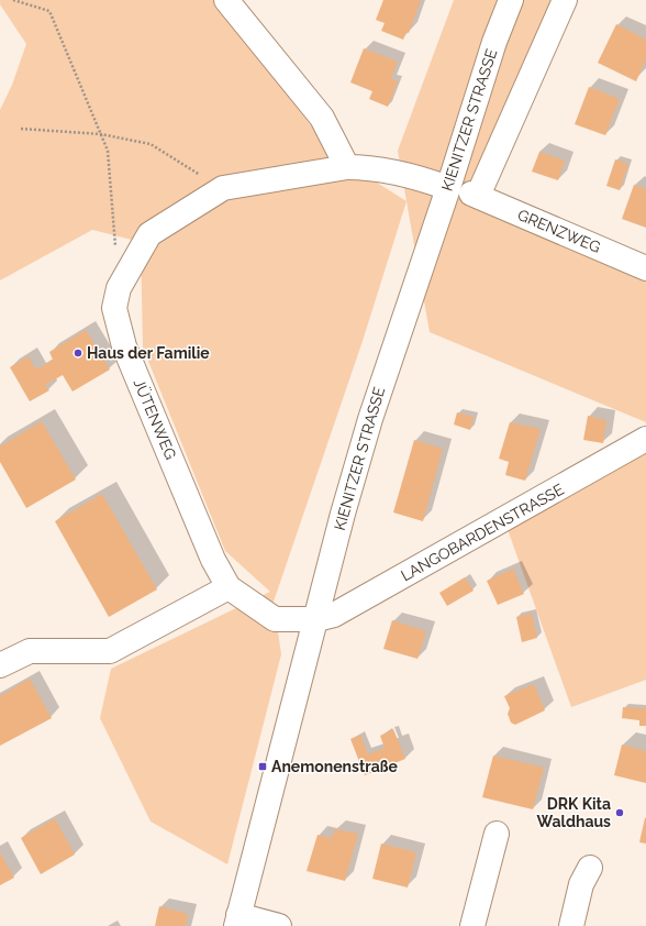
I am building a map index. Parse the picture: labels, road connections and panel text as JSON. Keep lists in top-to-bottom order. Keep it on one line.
{"streets":{"street":["KIENITZER STRASSE","GRENZWEG","JÜTENWEG","LANGOBARDENSTRASSE"]},"crossings":[["KIENITZER STRASSE","GRENZWEG"],["KIENITZER STRASSE","JÜTENWEG"],["KIENITZER STRASSE","LANGOBARDENSTRASSE"],["JÜTENWEG","LANGOBARDENSTRASSE"]],"places":{"other":["Haus der Familie","DRK Kita Waldhaus"],"transit":["Anemonenstraße"]}}
